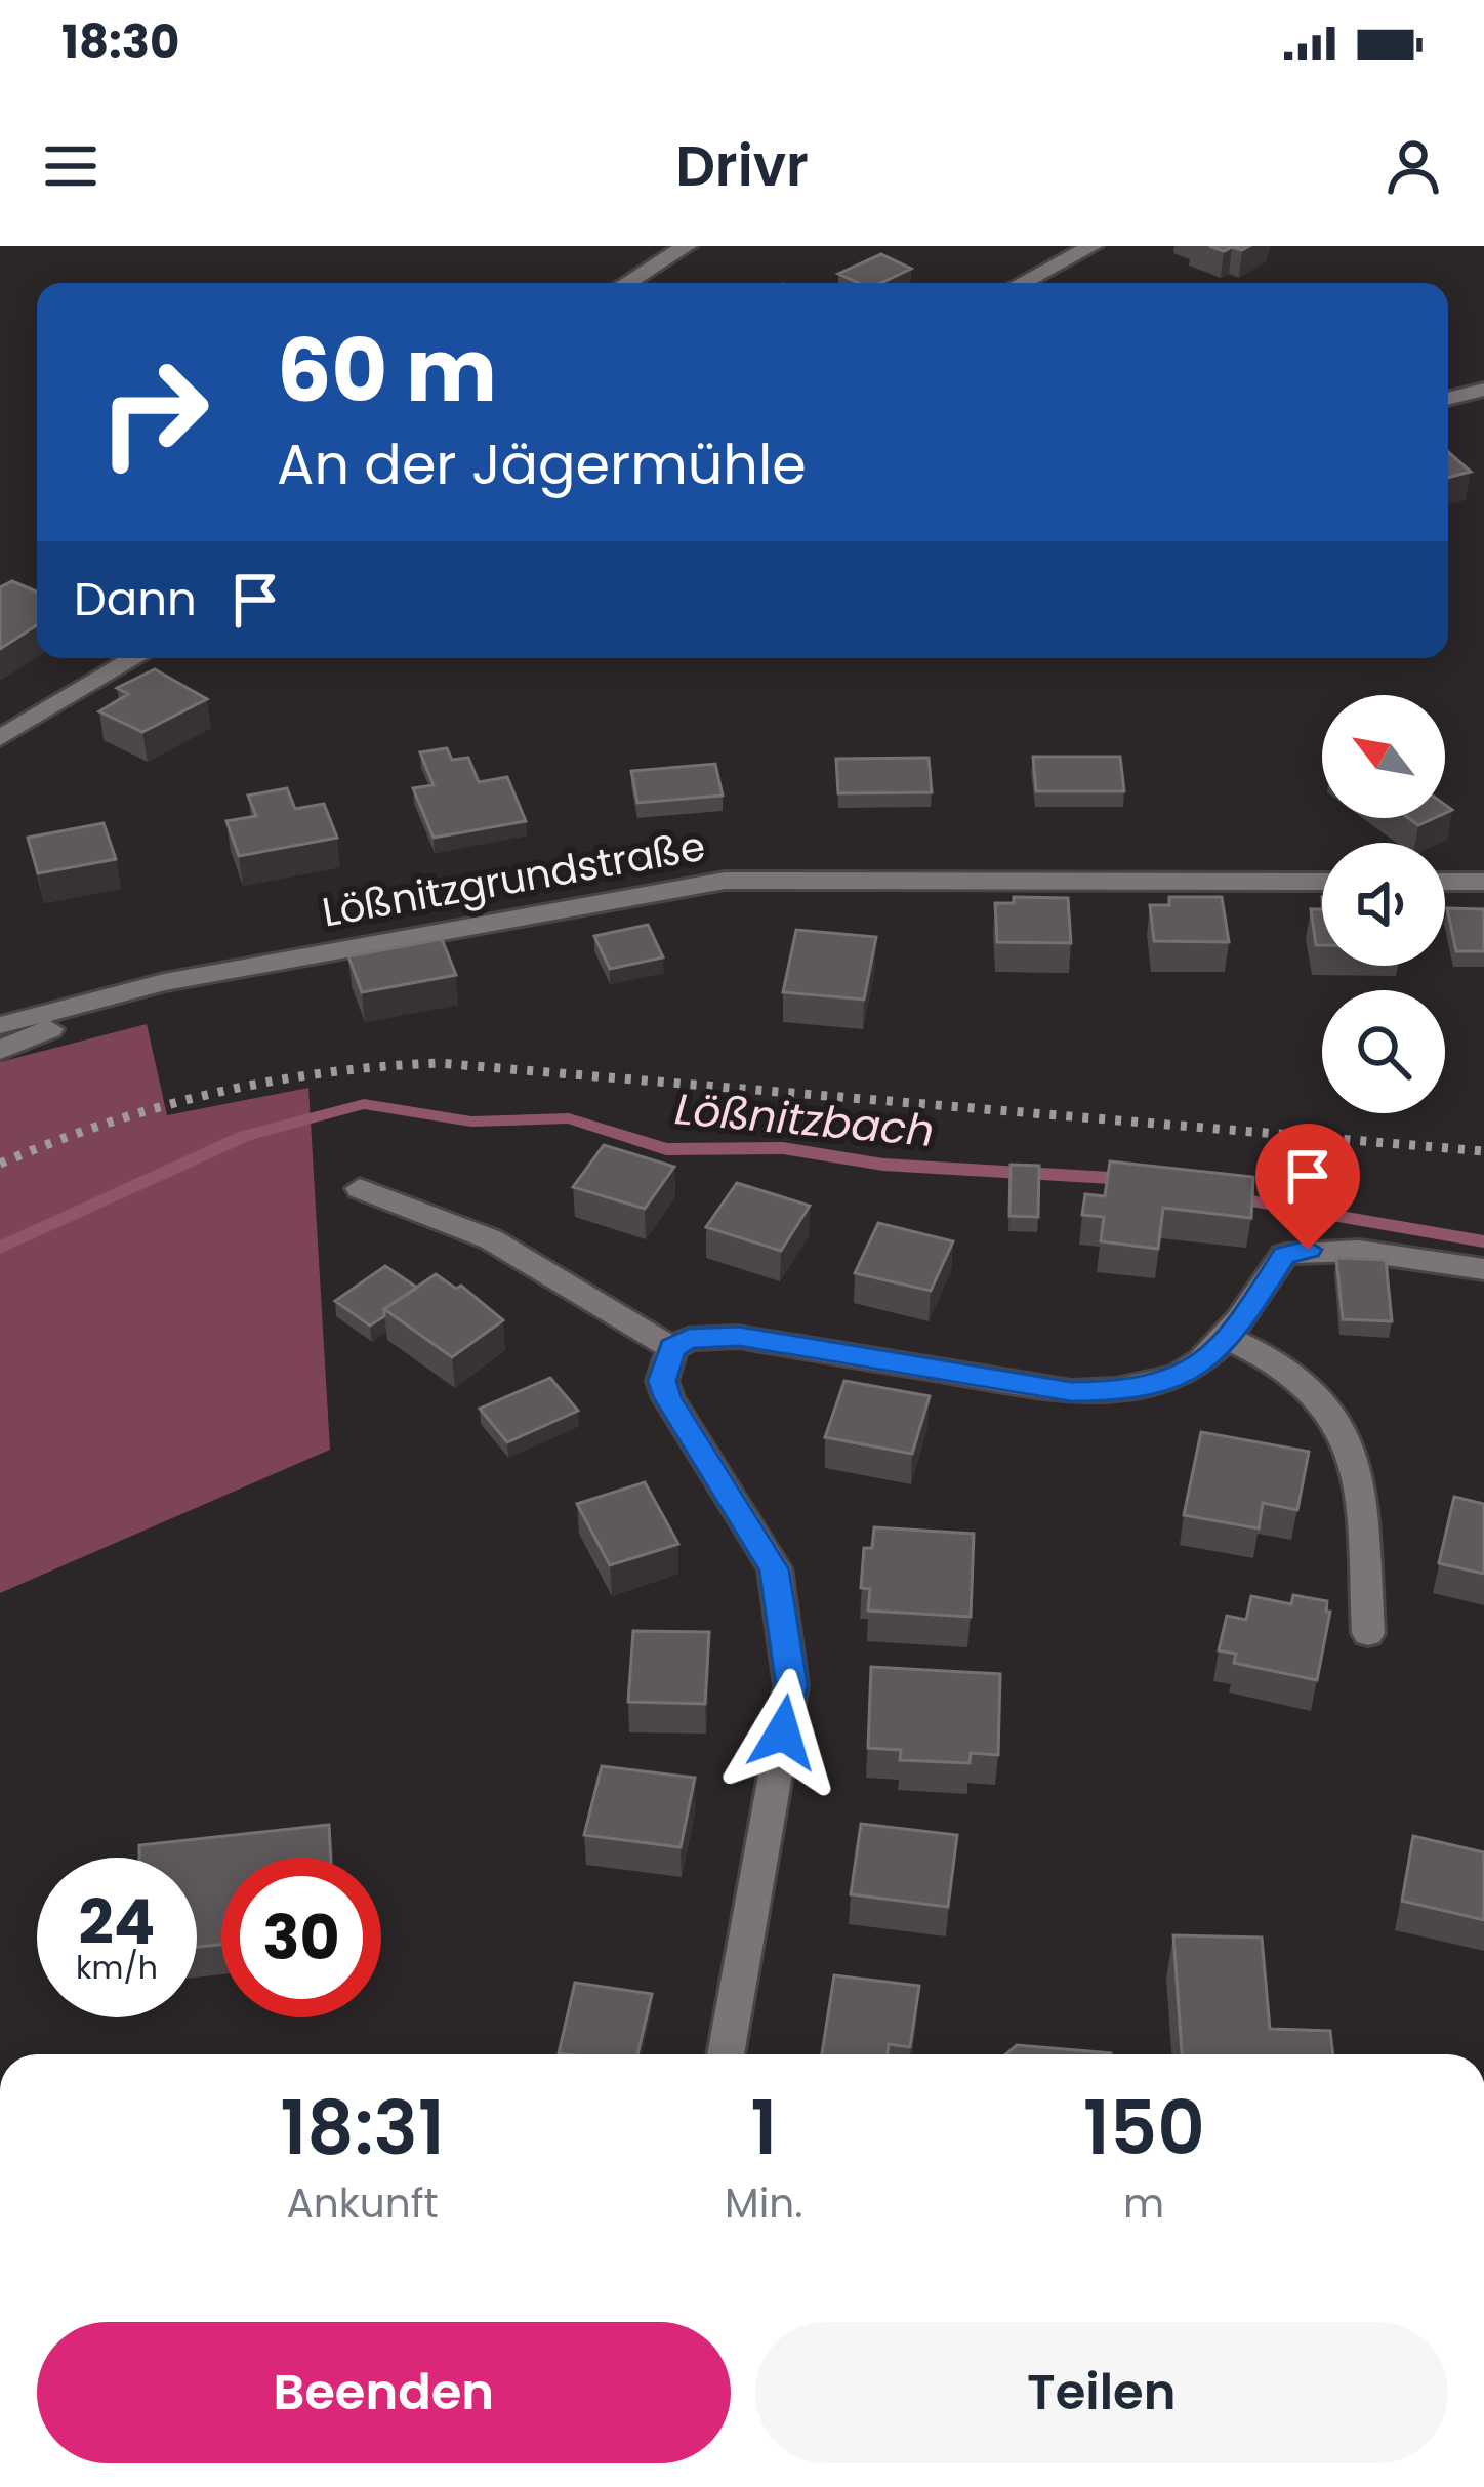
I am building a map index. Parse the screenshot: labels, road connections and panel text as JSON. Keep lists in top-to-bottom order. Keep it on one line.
{"streets":{"street":["Lößnitzgrundstraße"]},"water":["Lößnitzbach"],"north":"top left","page":{"status":"18:30","header":"Drivr","turn":["60 m","An der Jägermühle"],"then":"Dann","speed":"24 km/h","limit":"30","eta":["18:31","Ankunft","1","Min.","150","m"],"buttons":["Beenden","Teilen"]}}
